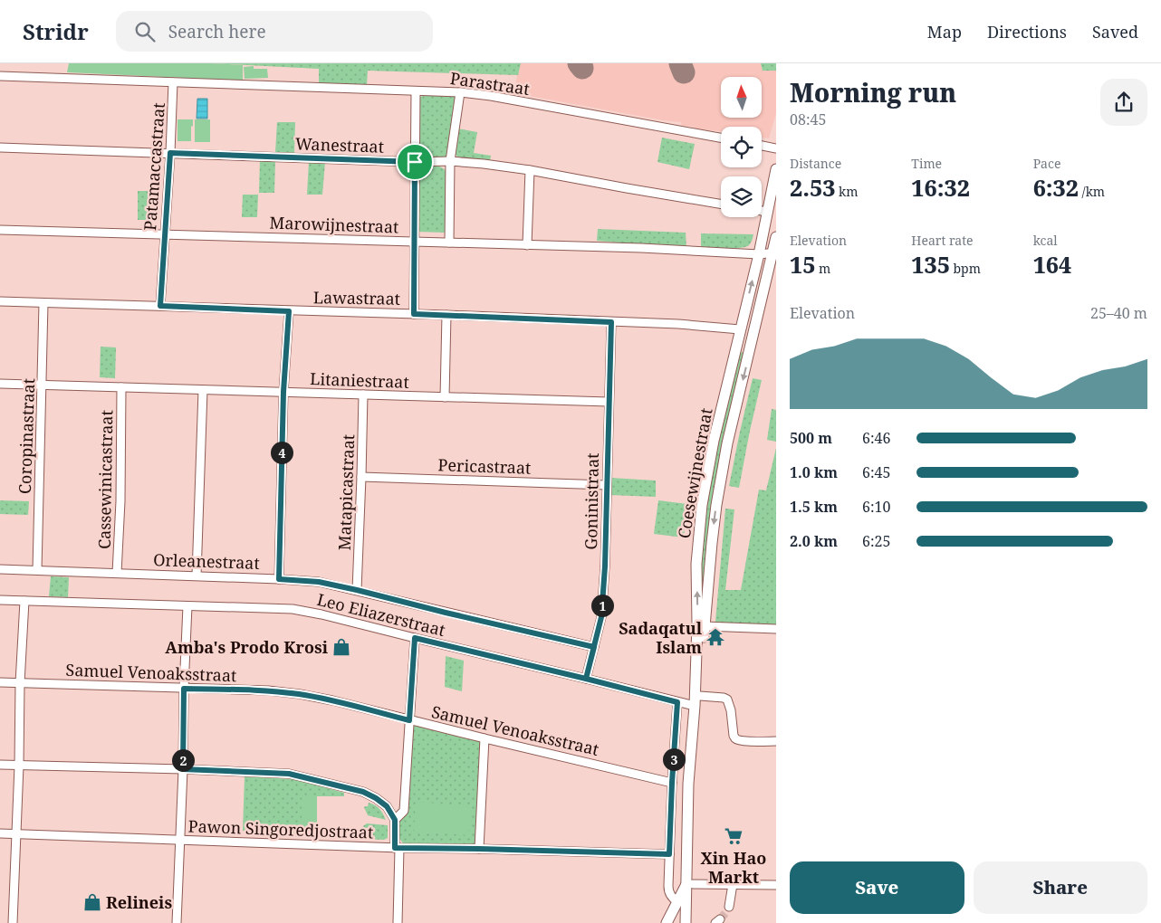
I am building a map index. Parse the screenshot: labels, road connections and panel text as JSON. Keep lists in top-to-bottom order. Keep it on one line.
{"streets":{"main road":["Coesewijnestraat"],"street":["Parastraat","Wanestraat","Patamaccastraat","Marowijnestraat","Lawastraat","Litaniestraat","Coropinastraat","Pericastraat","Cassewinicastraat","Matapicastraat","Goninistraat","Orleanestraat","Leo Eliazerstraat","Samuel Venoaksstraat","Pawon Singoredjostraat"]},"crossings":[["Parastraat","Patamaccastraat"],["Wanestraat","Patamaccastraat"],["Patamaccastraat","Marowijnestraat"],["Patamaccastraat","Lawastraat"],["Marowijnestraat","Coesewijnestraat"],["Lawastraat","Coropinastraat"],["Lawastraat","Coesewijnestraat"],["Lawastraat","Goninistraat"],["Litaniestraat","Coropinastraat"],["Litaniestraat","Cassewinicastraat"],["Litaniestraat","Matapicastraat"],["Litaniestraat","Goninistraat"],["Coropinastraat","Orleanestraat"],["Pericastraat","Matapicastraat"],["Pericastraat","Goninistraat"],["Coesewijnestraat","Leo Eliazerstraat"],["Cassewinicastraat","Orleanestraat"],["Matapicastraat","Orleanestraat"],["Goninistraat","Orleanestraat"],["Goninistraat","Leo Eliazerstraat"]],"places":{"temple":["Sadaqatul Islam"],"shop":["Amba's Prodo Krosi","Relineis"],"supermarket":["Xin Hao Markt"]},"north":"top","page":{"header":"Stridr","search":"Search here","nav":["Map","Directions","Saved"],"heading":["Morning run","08:45"],"stats":[["Distance","2.53 km"],["Time","16:32"],["Pace","6:32 /km"],["Elevation","15 m"],["Heart rate","135 bpm"],["kcal","164"]],"chart":["Elevation","25–40 m"],"list":[{"name":"500 m","note":"6:46"},{"name":"1.0 km","note":"6:45"},{"name":"1.5 km","note":"6:10"},{"name":"2.0 km","note":"6:25"}],"pins":["4","1","3","2"],"buttons":["Save","Share"]}}
